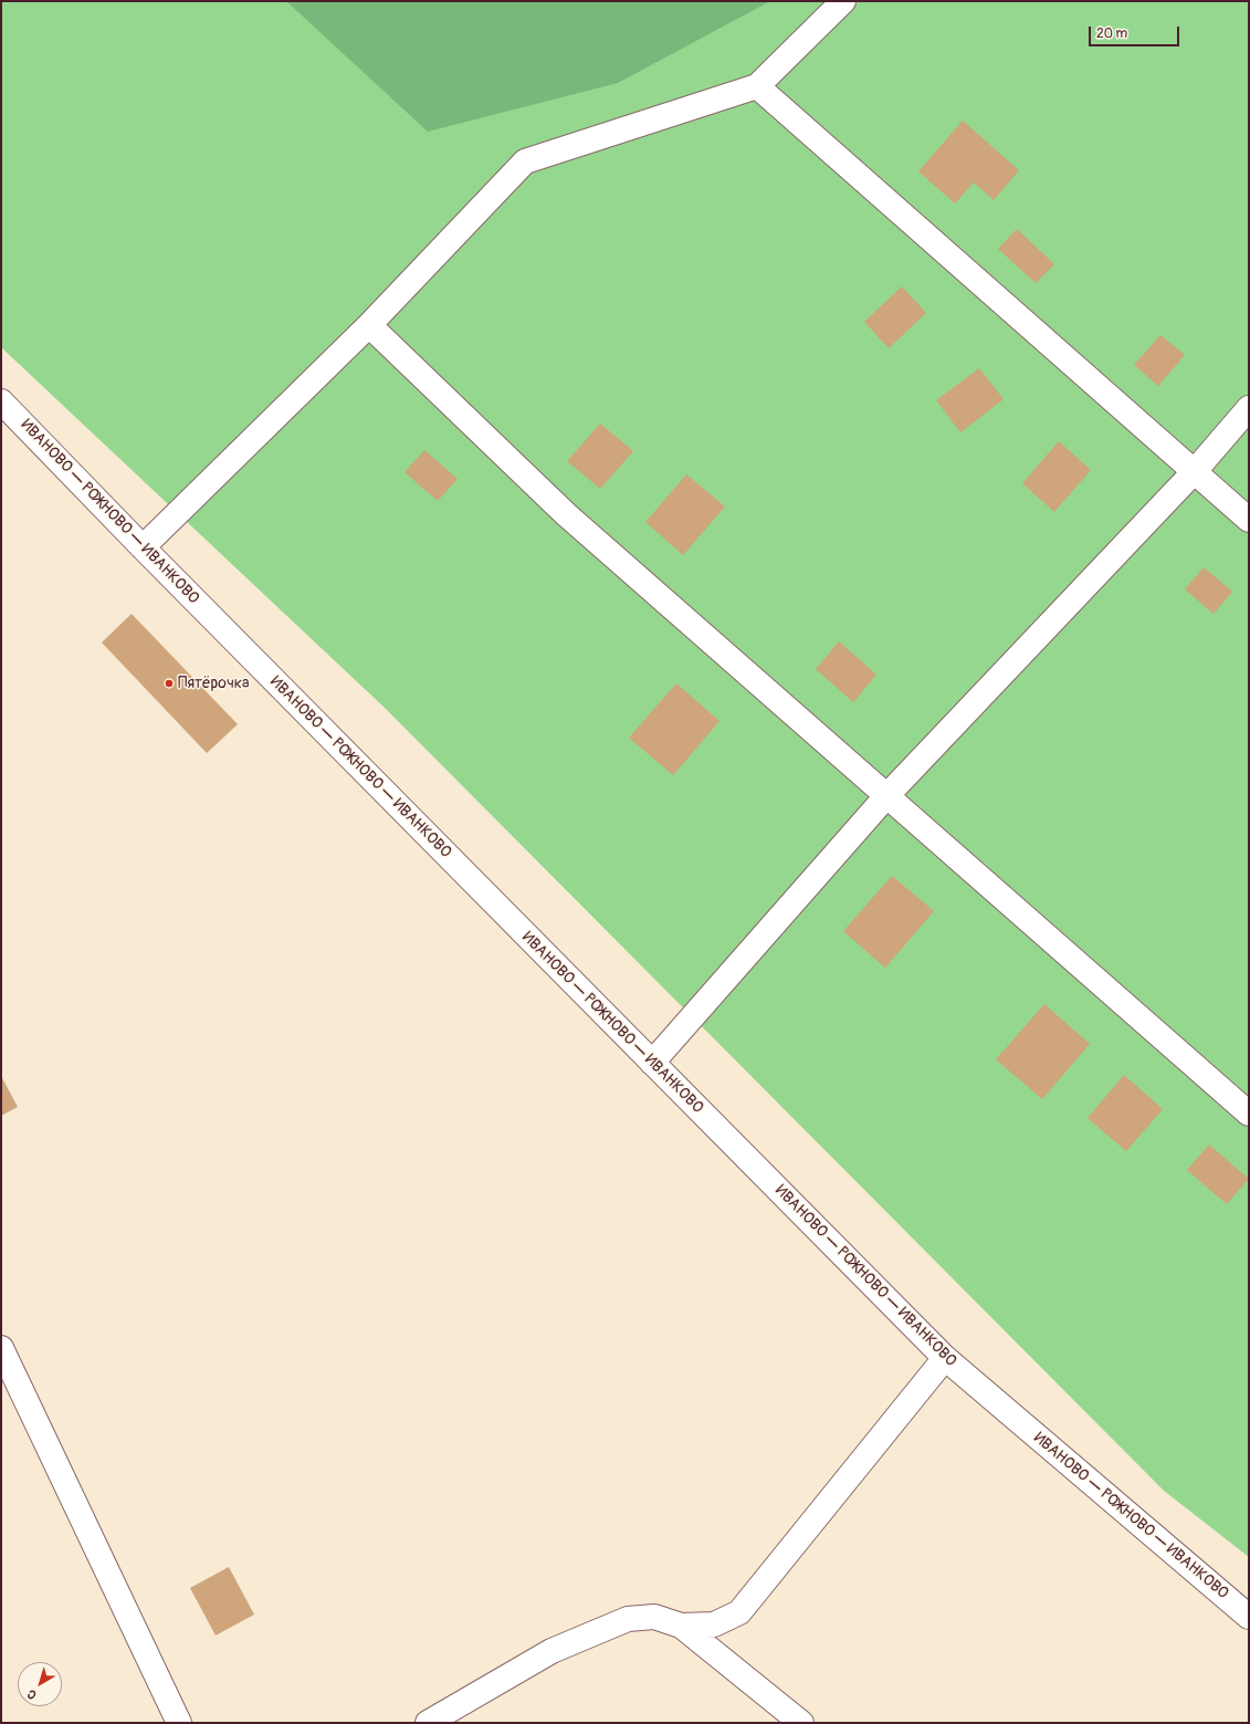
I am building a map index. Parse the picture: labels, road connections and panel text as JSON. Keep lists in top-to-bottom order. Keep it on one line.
{"streets":{"street":["ИВАНОВО — РОЖНОВО — ИВАНКОВО"]},"places":["Пятёрочка"],"scale_bar":"20 m","north":"bottom left"}
